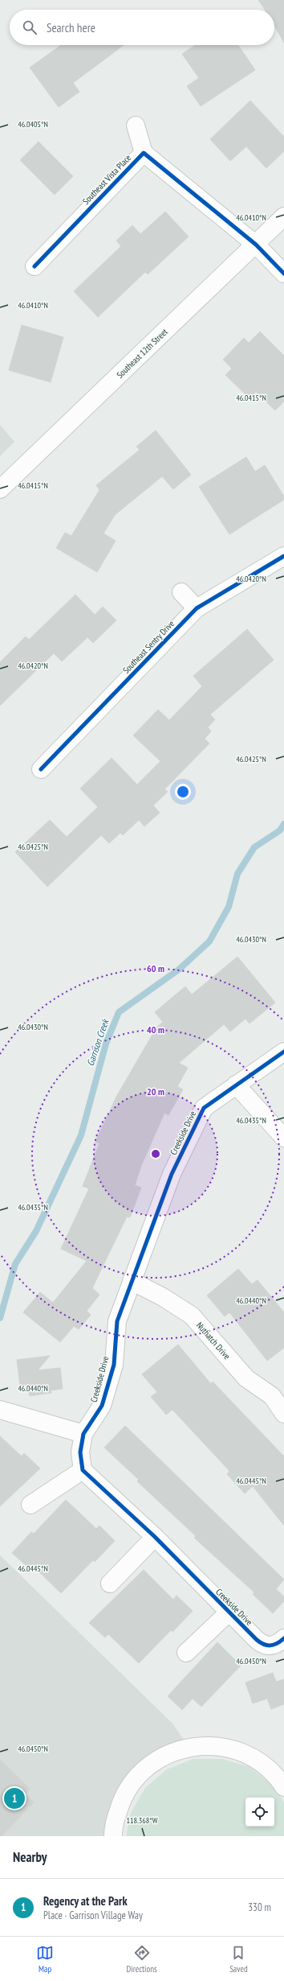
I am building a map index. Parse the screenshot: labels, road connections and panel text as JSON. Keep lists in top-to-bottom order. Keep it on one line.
{"streets":{"street":["Southeast Vista Place","Southeast 12th Street","Southeast Sentry Drive","Creekside Drive","Nuthatch Drive"]},"crossings":[["Southeast Vista Place","Southeast 12th Street"],["Creekside Drive","Nuthatch Drive"]],"water":["Garrison Creek"],"page":{"search":"Search here","pins":"1","heading":"Nearby","list":[{"mark":"1","name":"Regency at the Park","note":"Place · Garrison Village Way","value":"330 m"}],"nav":["Map","Directions","Saved"]},"coordinates":["46.0405°N","46.0410°N","46.0415°N","46.0420°N","46.0425°N","46.0430°N","46.0435°N","46.0440°N","46.0445°N","46.0450°N","118.368°W"],"rings":["60 m","40 m","20 m"]}
